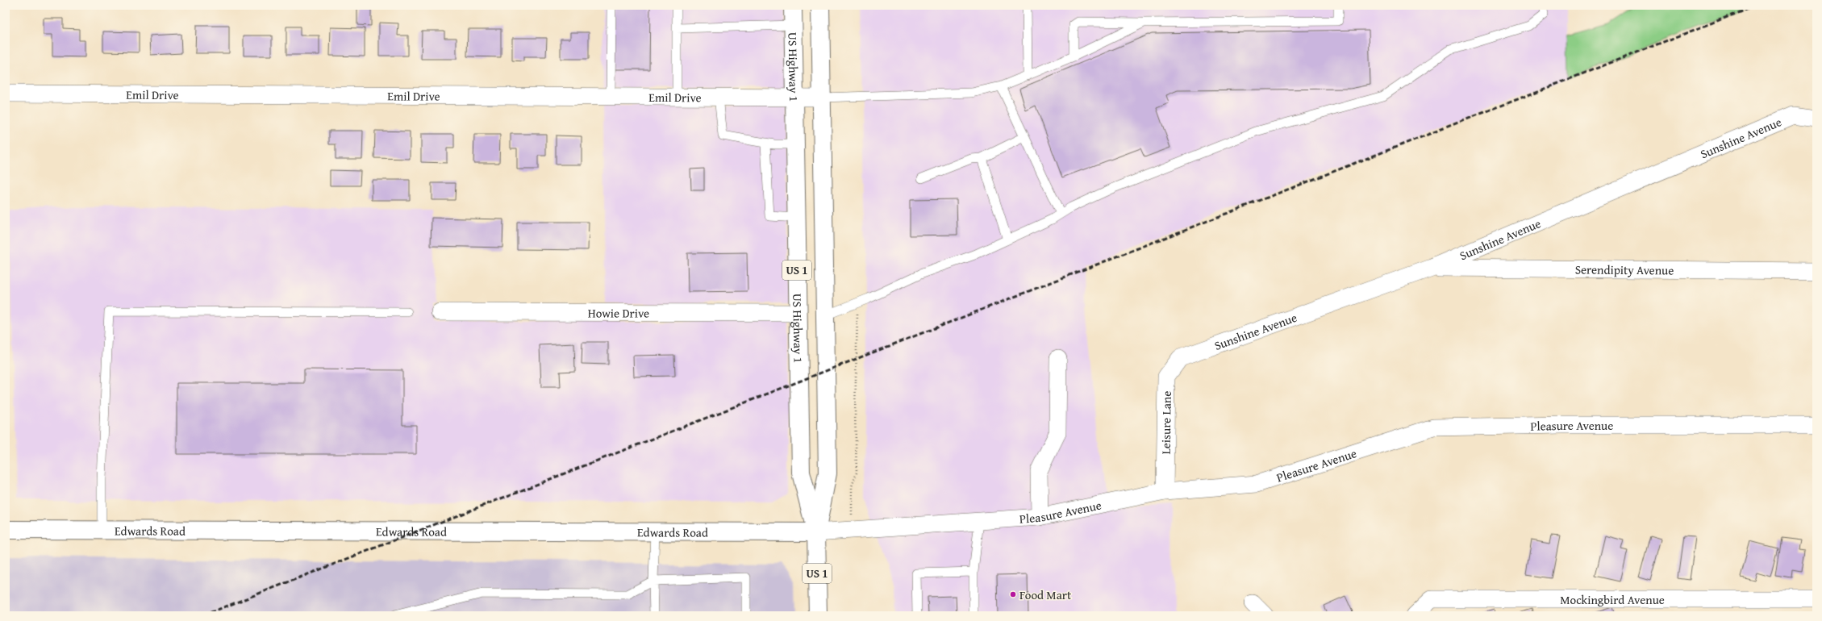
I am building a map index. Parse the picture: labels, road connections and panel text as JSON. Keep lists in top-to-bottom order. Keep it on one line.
{"streets":{"main road":["US Highway 1","US 1","Edwards Road"],"street":["Emil Drive","Sunshine Avenue","Serendipity Avenue","Howie Drive","Leisure Lane","Pleasure Avenue","Mockingbird Avenue"]},"crossings":[["US Highway 1","Emil Drive"],["US Highway 1","Howie Drive"],["US Highway 1","Pleasure Avenue"],["US Highway 1","Edwards Road"],["Sunshine Avenue","Serendipity Avenue"],["Sunshine Avenue","Leisure Lane"],["Leisure Lane","Pleasure Avenue"],["Pleasure Avenue","Edwards Road"]],"places":["Food Mart"]}
